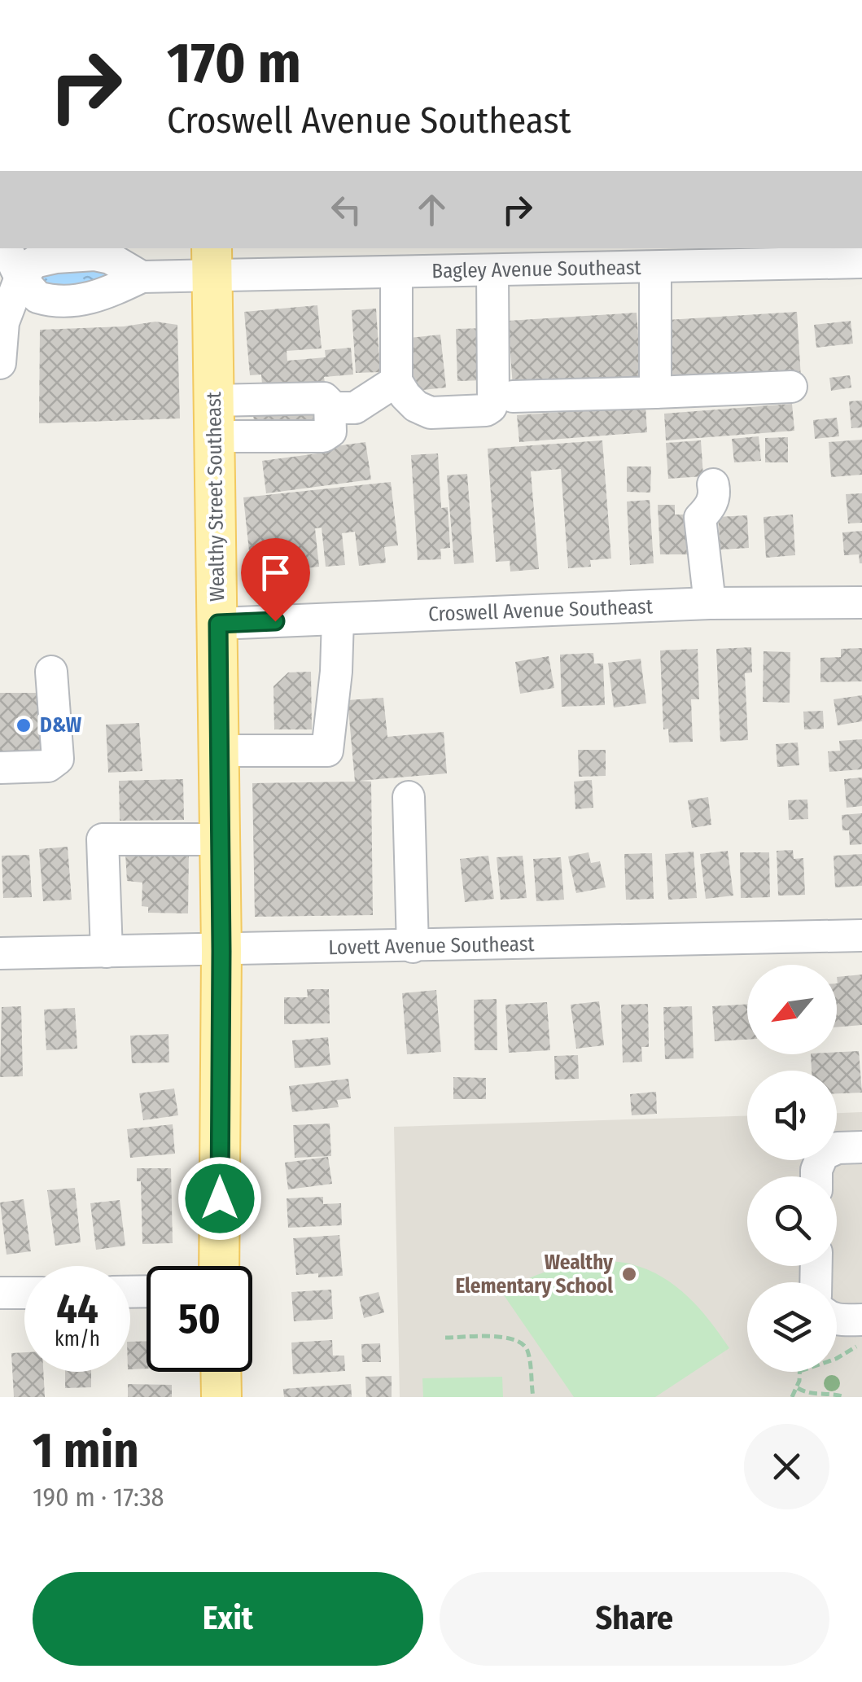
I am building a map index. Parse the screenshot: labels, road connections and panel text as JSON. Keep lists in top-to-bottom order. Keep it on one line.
{"streets":{"main road":["Wealthy Street Southeast"],"street":["Bagley Avenue Southeast","Croswell Avenue Southeast","Lovett Avenue Southeast"]},"crossings":[["Bagley Avenue Southeast","Wealthy Street Southeast"],["Wealthy Street Southeast","Croswell Avenue Southeast"],["Wealthy Street Southeast","Lovett Avenue Southeast"]],"places":["D&W","Wealthy Elementary School"],"north":"bottom left","page":{"turn":["170 m","Croswell Avenue Southeast"],"speed":"44 km/h","limit":"50","heading":["1 min","190 m · 17:38"],"buttons":["Exit","Share"]}}
